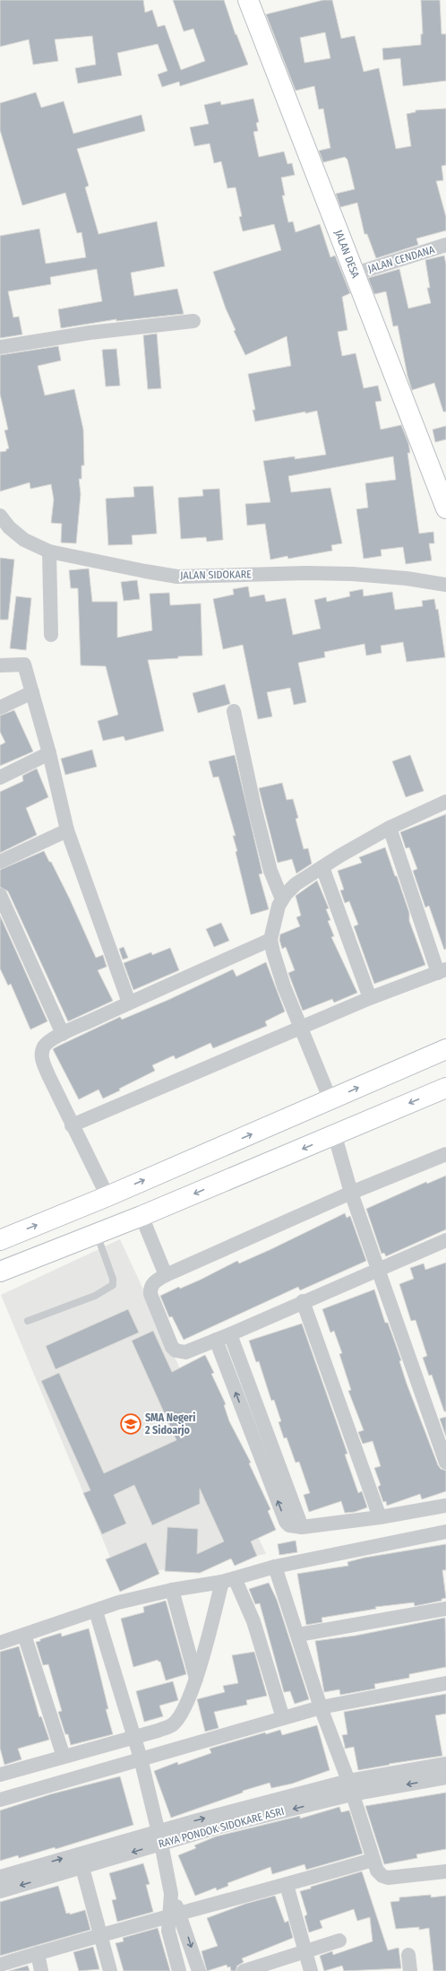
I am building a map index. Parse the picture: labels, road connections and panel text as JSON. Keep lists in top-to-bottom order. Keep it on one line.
{"streets":{"main road":["JALAN DESA"],"street":["JALAN CENDANA","JALAN SIDOKARE","RAYA PONDOK SIDOKARE ASRI"]},"crossings":[["JALAN DESA","JALAN CENDANA"]],"places":{"school or university":["SMA Negeri 2 Sidoarjo"]}}
